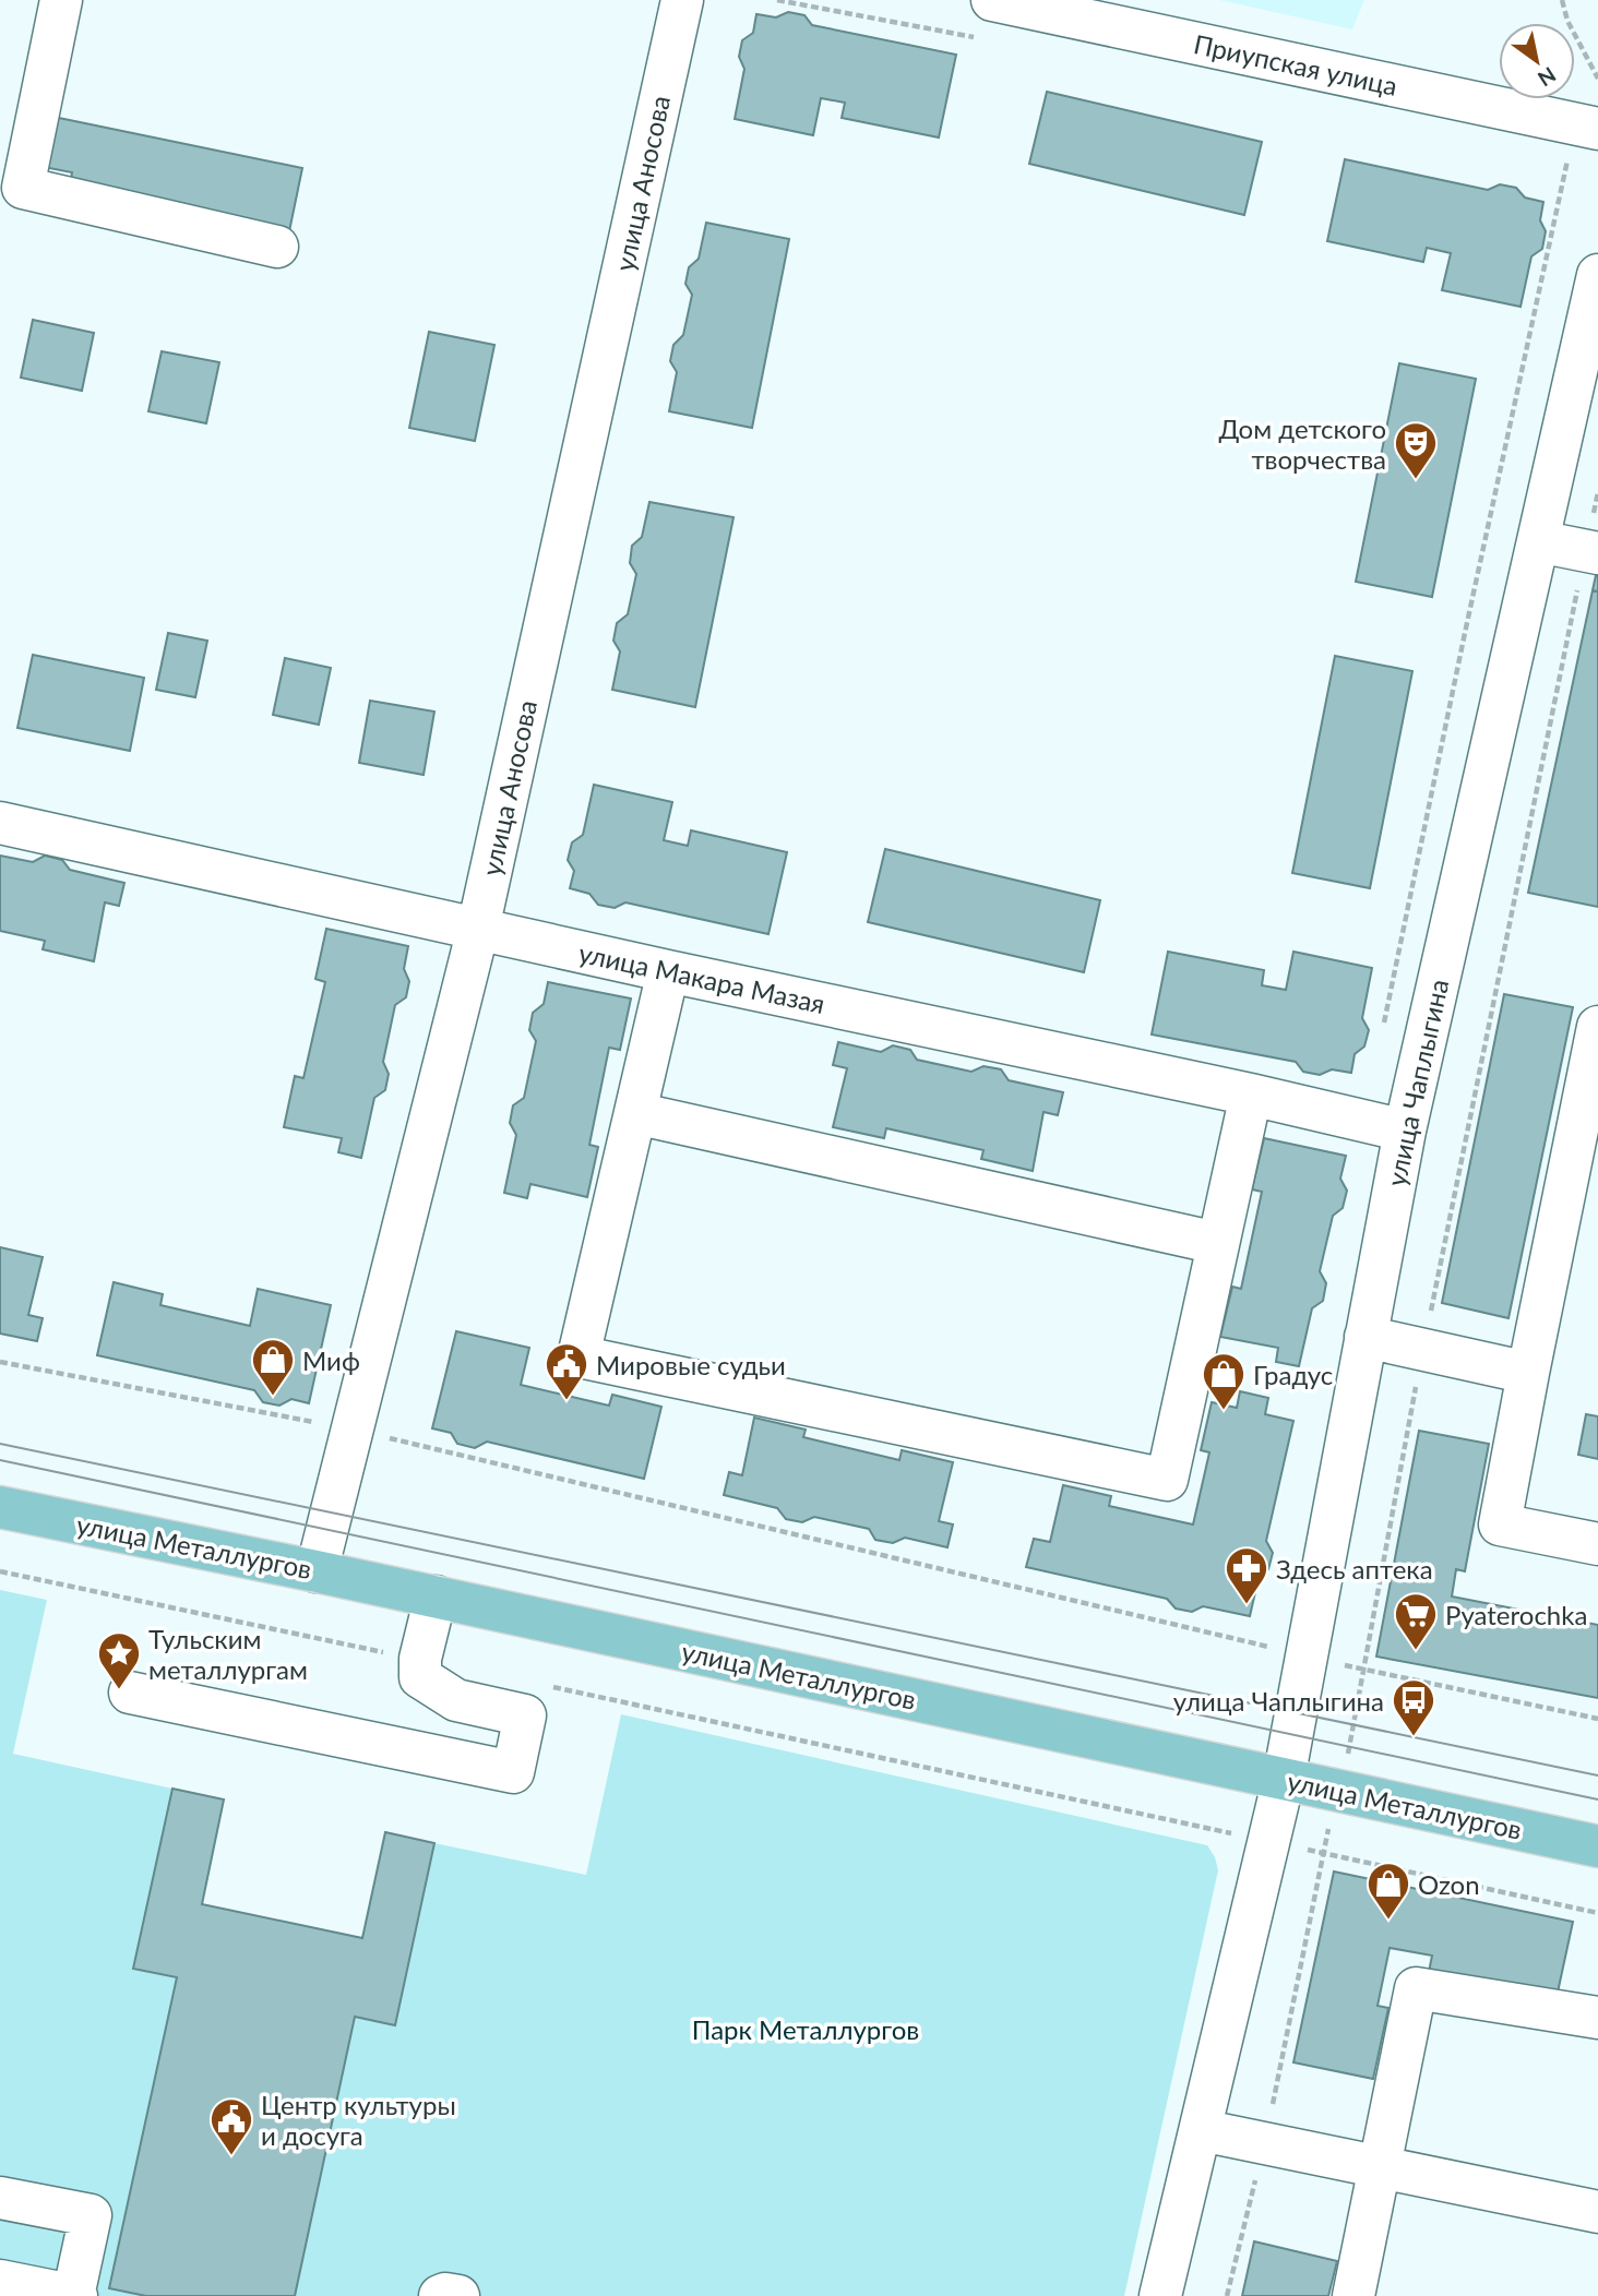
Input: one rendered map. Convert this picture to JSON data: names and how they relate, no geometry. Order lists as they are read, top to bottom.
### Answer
{
  "streets": {
    "main road": ["улица Металлургов"],
    "street": [
      "Приупская улица",
      "улица Аносова",
      "улица Макара Мазая",
      "улица Чаплыгина"
    ]
  },
  "crossings": [
    ["улица Аносова", "улица Макара Мазая"],
    ["улица Аносова", "улица Металлургов"],
    ["улица Макара Мазая", "улица Чаплыгина"],
    ["улица Чаплыгина", "улица Металлургов"]
  ],
  "parks": ["Парк Металлургов"],
  "places": {
    "theatre": ["Дом детского творчества"],
    "shop": ["Миф", "Градус", "Ozon"],
    "public building": ["Мировые судьи", "Центр культуры и досуга"],
    "pharmacy": ["Здесь аптека"],
    "supermarket": ["Pyaterochka"],
    "place": ["Тульским металлургам"],
    "bus stop": ["улица Чаплыгина"]
  },
  "north": "bottom right"
}
